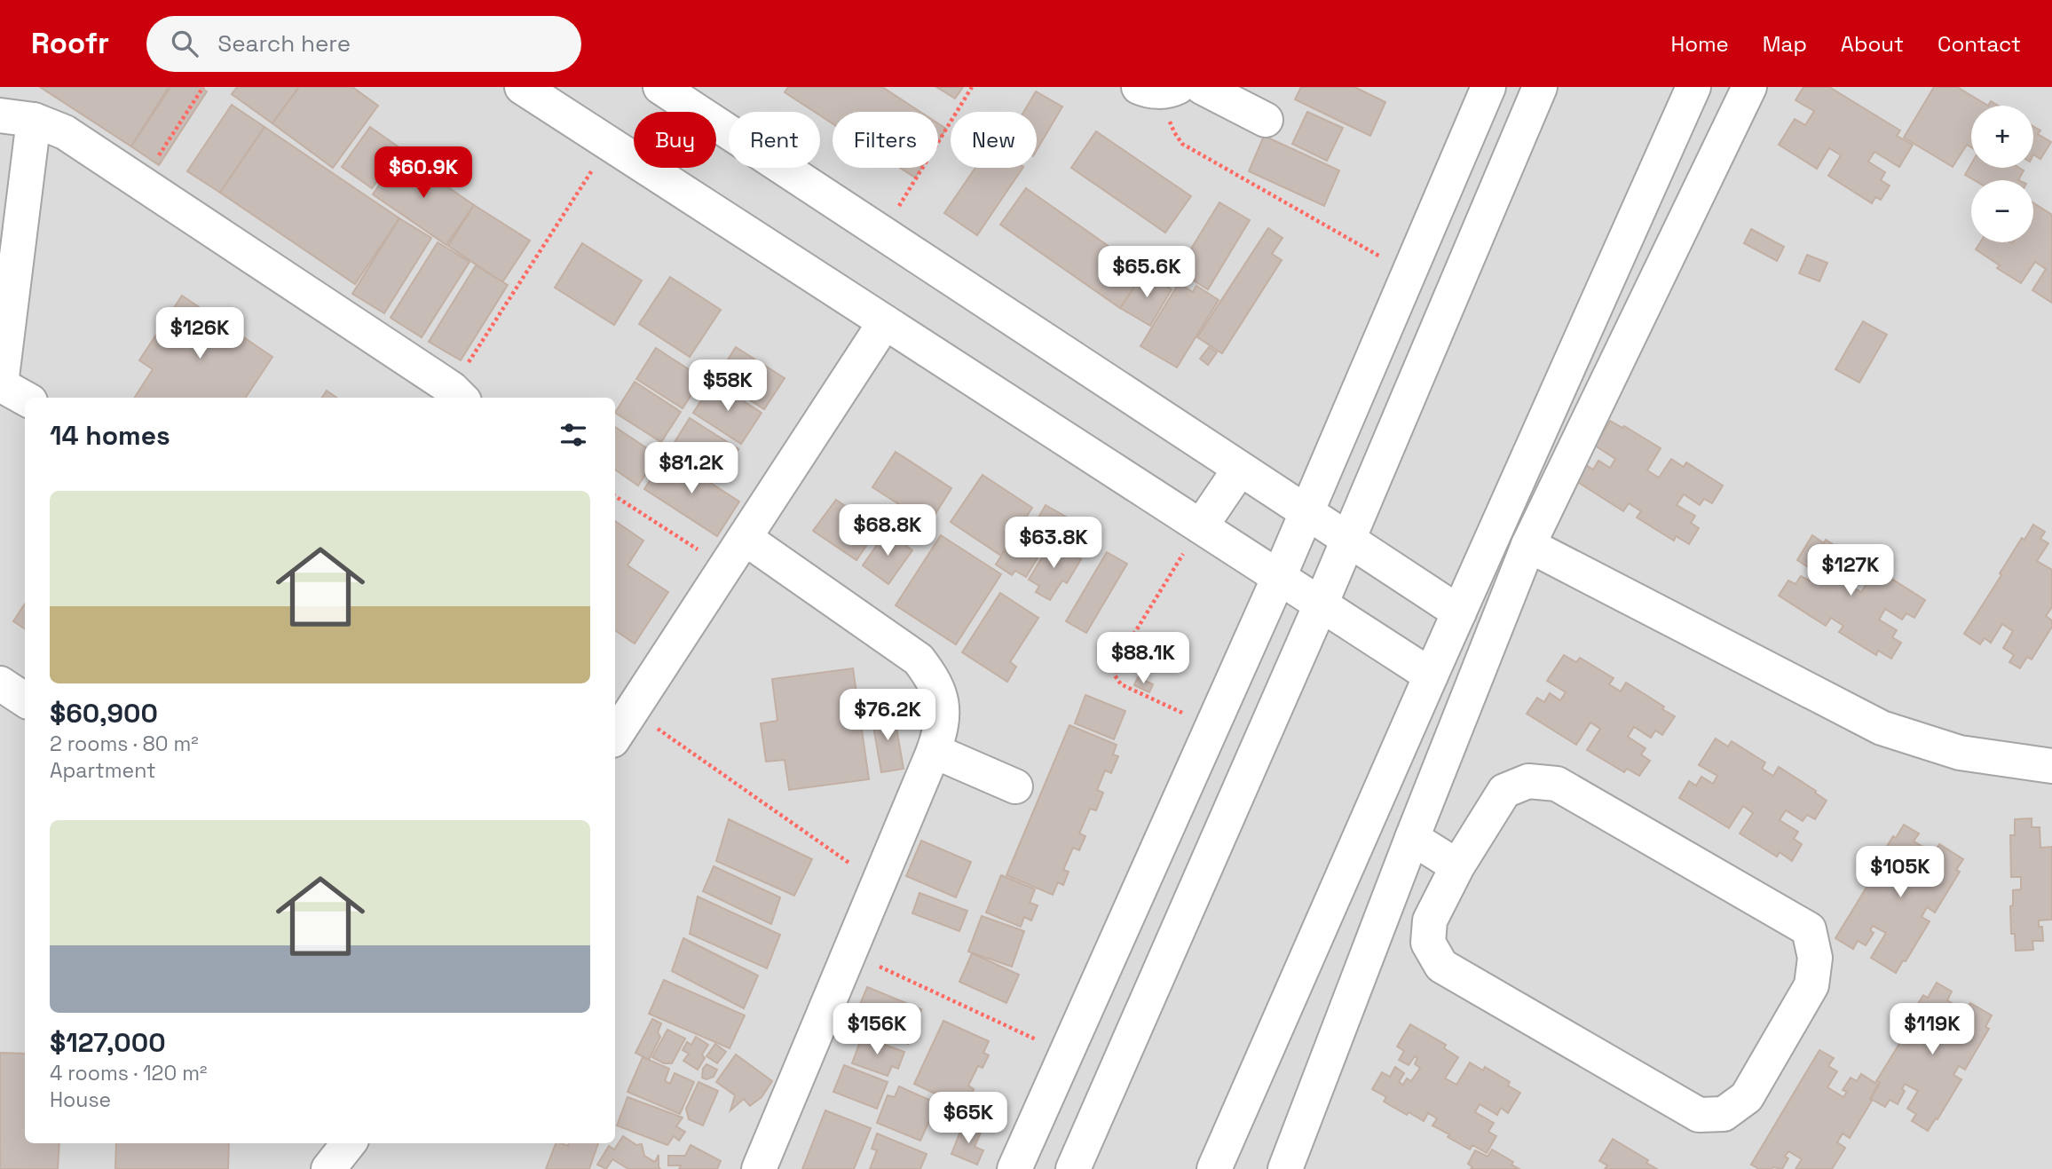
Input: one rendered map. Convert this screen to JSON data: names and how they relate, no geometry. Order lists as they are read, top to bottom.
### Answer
{
  "page": {
    "header": "Roofr",
    "search": "Search here",
    "nav": [
      "Home",
      "Map",
      "About",
      "Contact"
    ],
    "map_buttons": ["+", "−"],
    "chip": [
      "Buy",
      "Rent",
      "Filters",
      "New"
    ],
    "price": [
      "$60.9K",
      "$65.6K",
      "$126K",
      "$58K",
      "$81.2K",
      "$68.8K",
      "$63.8K",
      "$127K",
      "$88.1K",
      "$76.2K",
      "$105K",
      "$156K",
      "$119K",
      "$65K"
    ],
    "heading": "14 homes",
    "list": [
      {
        "name": "$60,900",
        "note": "2 rooms · 80 m² · Apartment"
      },
      {
        "name": "$127,000",
        "note": "4 rooms · 120 m² · House"
      }
    ]
  }
}
